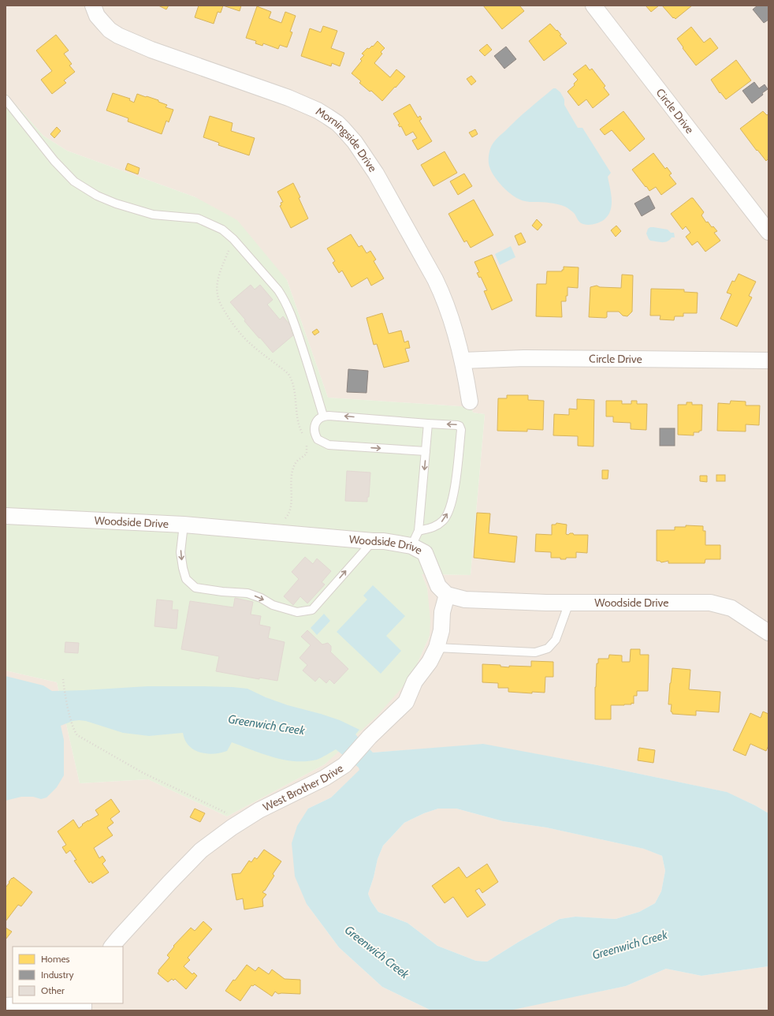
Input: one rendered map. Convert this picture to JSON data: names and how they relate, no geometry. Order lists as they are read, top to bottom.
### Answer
{
  "streets": {
    "street": [
      "Circle Drive",
      "Morningside Drive",
      "Woodside Drive",
      "West Brother Drive"
    ]
  },
  "crossings": [
    ["Circle Drive", "Morningside Drive"],
    ["Woodside Drive", "West Brother Drive"]
  ],
  "water": ["Greenwich Creek"],
  "legend": ["Homes", "Industry", "Other"]
}
